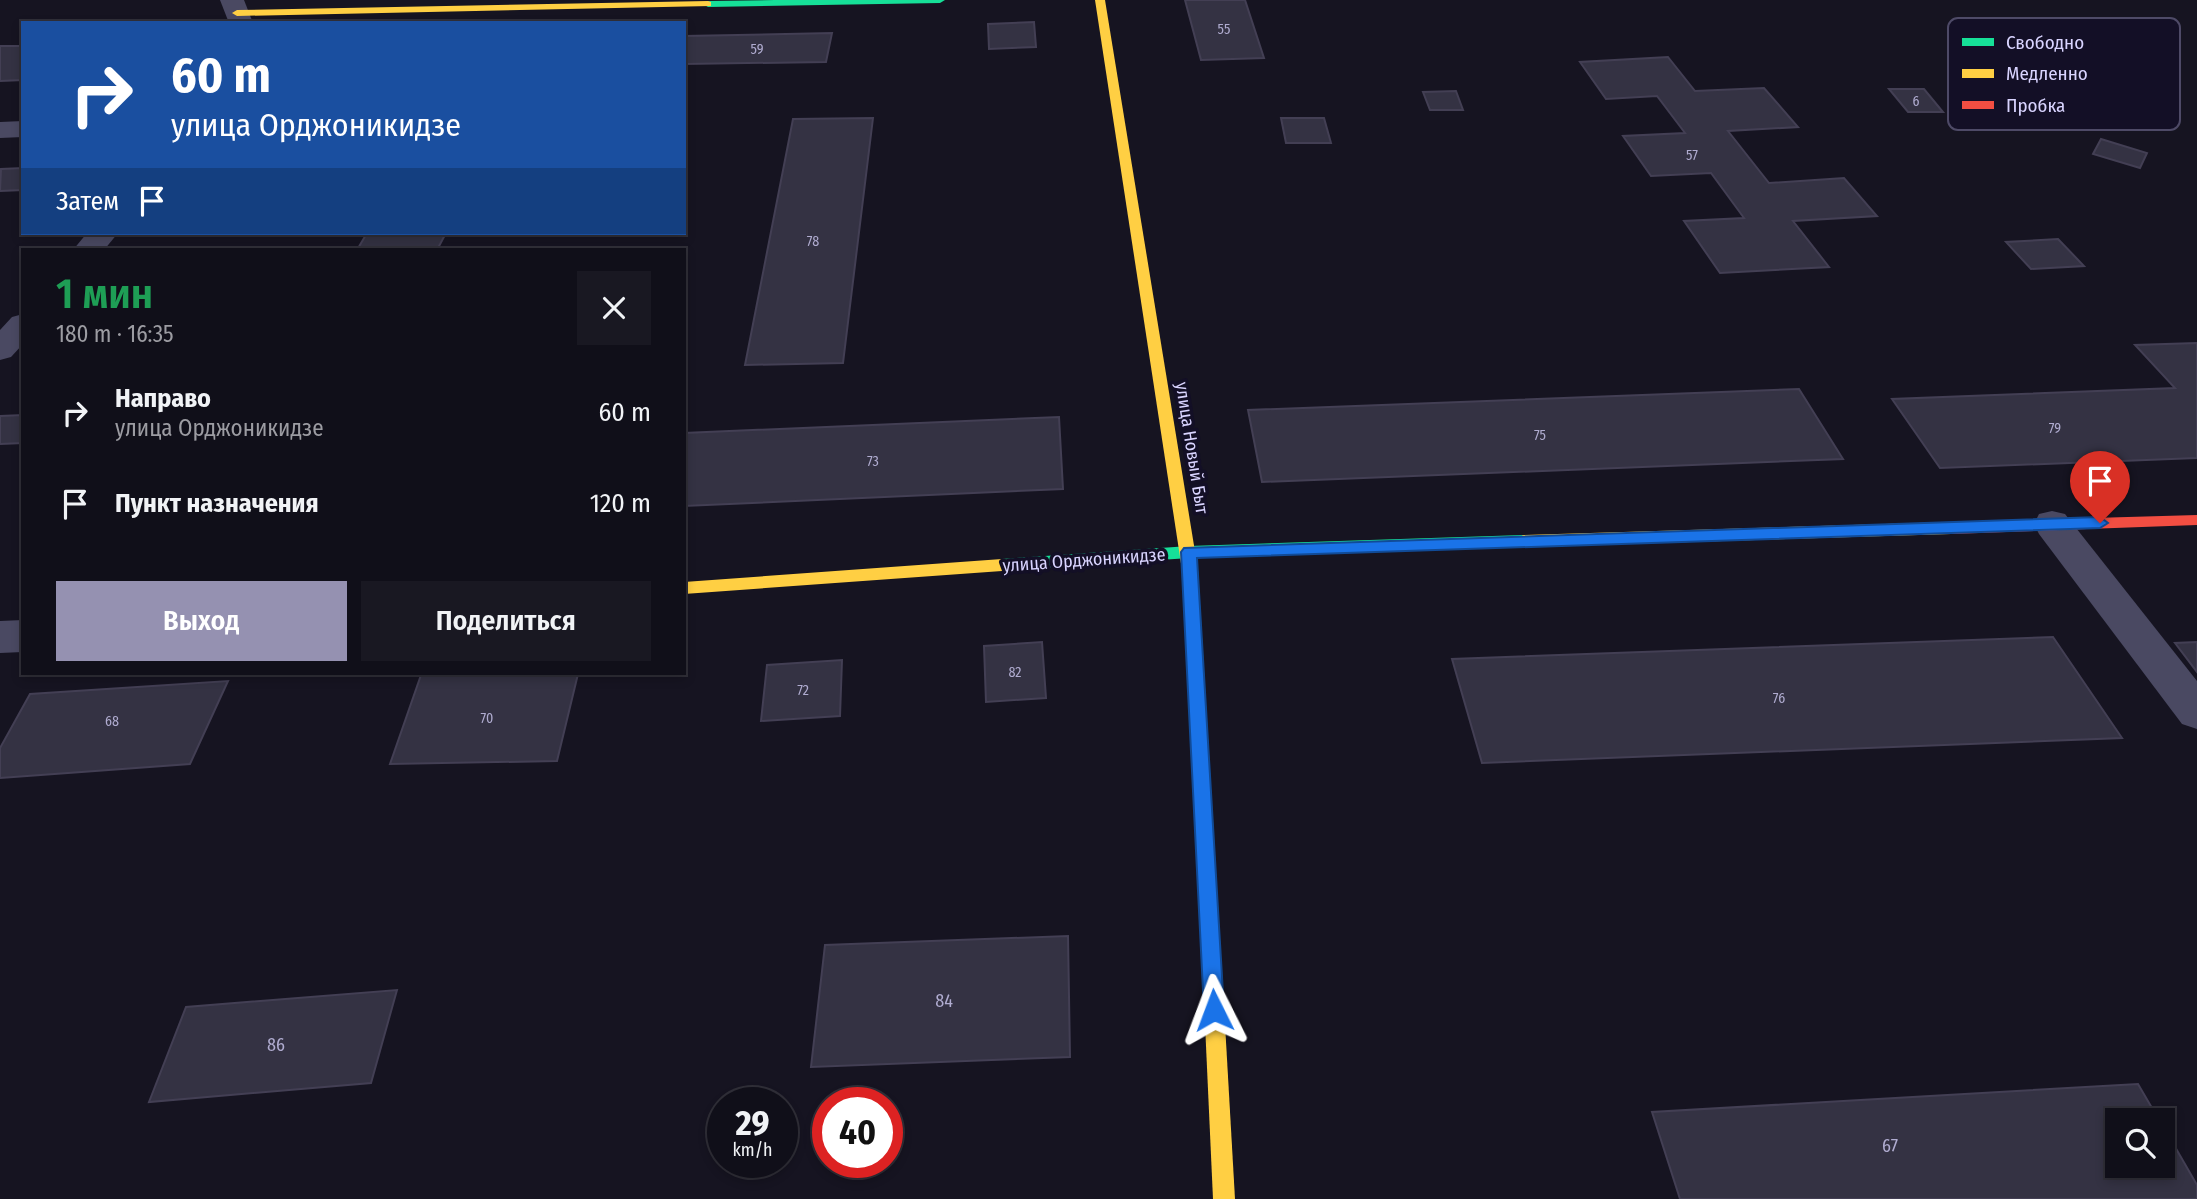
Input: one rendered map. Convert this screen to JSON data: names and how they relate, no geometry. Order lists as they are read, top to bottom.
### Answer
{
  "streets": {
    "street": ["улица Новый Быт", "улица Орджоникидзе"]
  },
  "crossings": [
    ["улица Новый Быт", "улица Орджоникидзе"]
  ],
  "house_numbers": [
    "55",
    "59",
    "6",
    "57",
    "78",
    "79",
    "75",
    "73",
    "82",
    "72",
    "76",
    "70",
    "68",
    "84",
    "86",
    "67"
  ],
  "legend": ["Свободно", "Медленно", "Пробка"],
  "page": {
    "turn": ["60 m", "улица Орджоникидзе"],
    "then": "Затем",
    "heading": ["1 мин", "180 m · 16:35"],
    "list": [
      {
        "name": "Направо",
        "note": "улица Орджоникидзе",
        "value": "60 m"
      },
      {
        "name": "Пункт назначения",
        "value": "120 m"
      }
    ],
    "buttons": ["Выход", "Поделиться"],
    "speed": "29 km/h",
    "limit": "40"
  }
}
